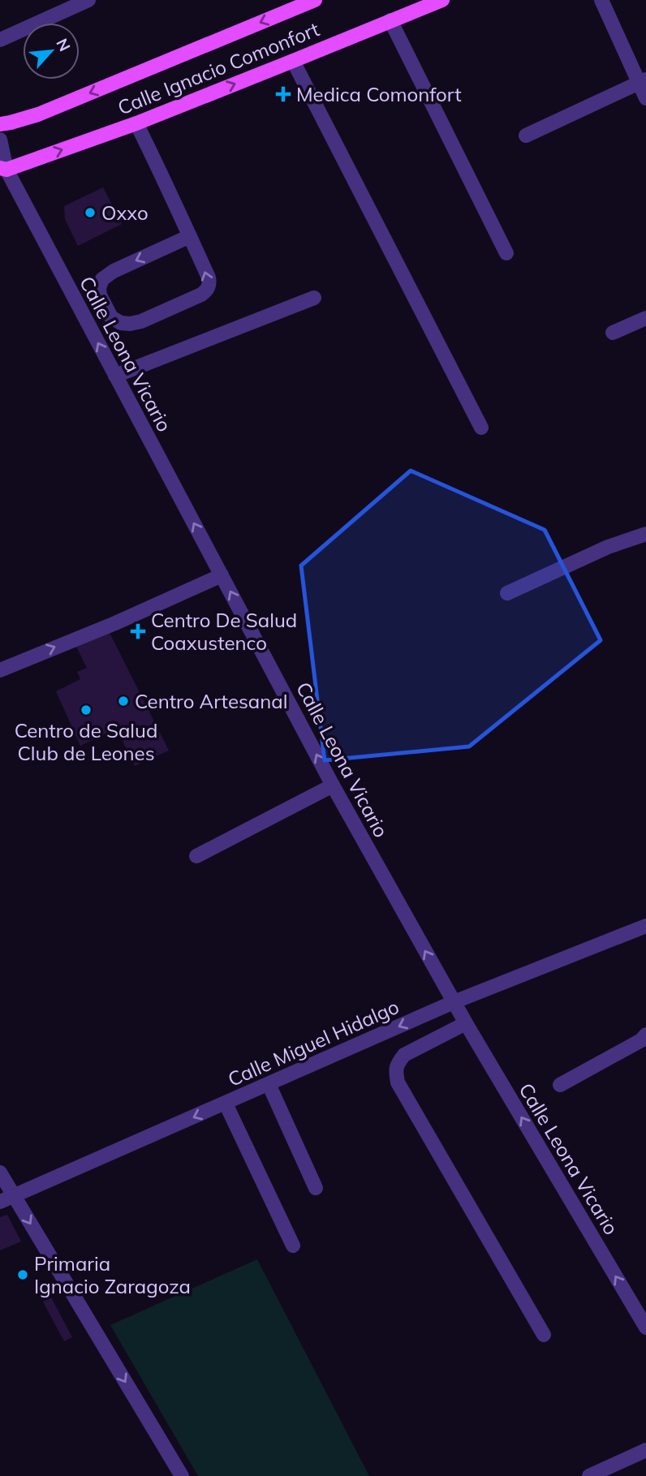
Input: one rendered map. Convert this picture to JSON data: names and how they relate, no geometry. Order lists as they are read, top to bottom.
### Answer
{
  "streets": {
    "main road": ["Calle Ignacio Comonfort"],
    "street": ["Calle Leona Vicario", "Calle Miguel Hidalgo"]
  },
  "crossings": [
    ["Calle Ignacio Comonfort", "Calle Leona Vicario"],
    ["Calle Leona Vicario", "Calle Miguel Hidalgo"]
  ],
  "one_way": ["Calle Leona Vicario", "Calle Miguel Hidalgo"],
  "places": {
    "health": ["Medica Comonfort", "Centro De Salud Coaxustenco"],
    "other": [
      "Oxxo",
      "Centro Artesanal",
      "Centro de Salud Club de Leones",
      "Primaria Ignacio Zaragoza"
    ]
  },
  "north": "top right"
}
